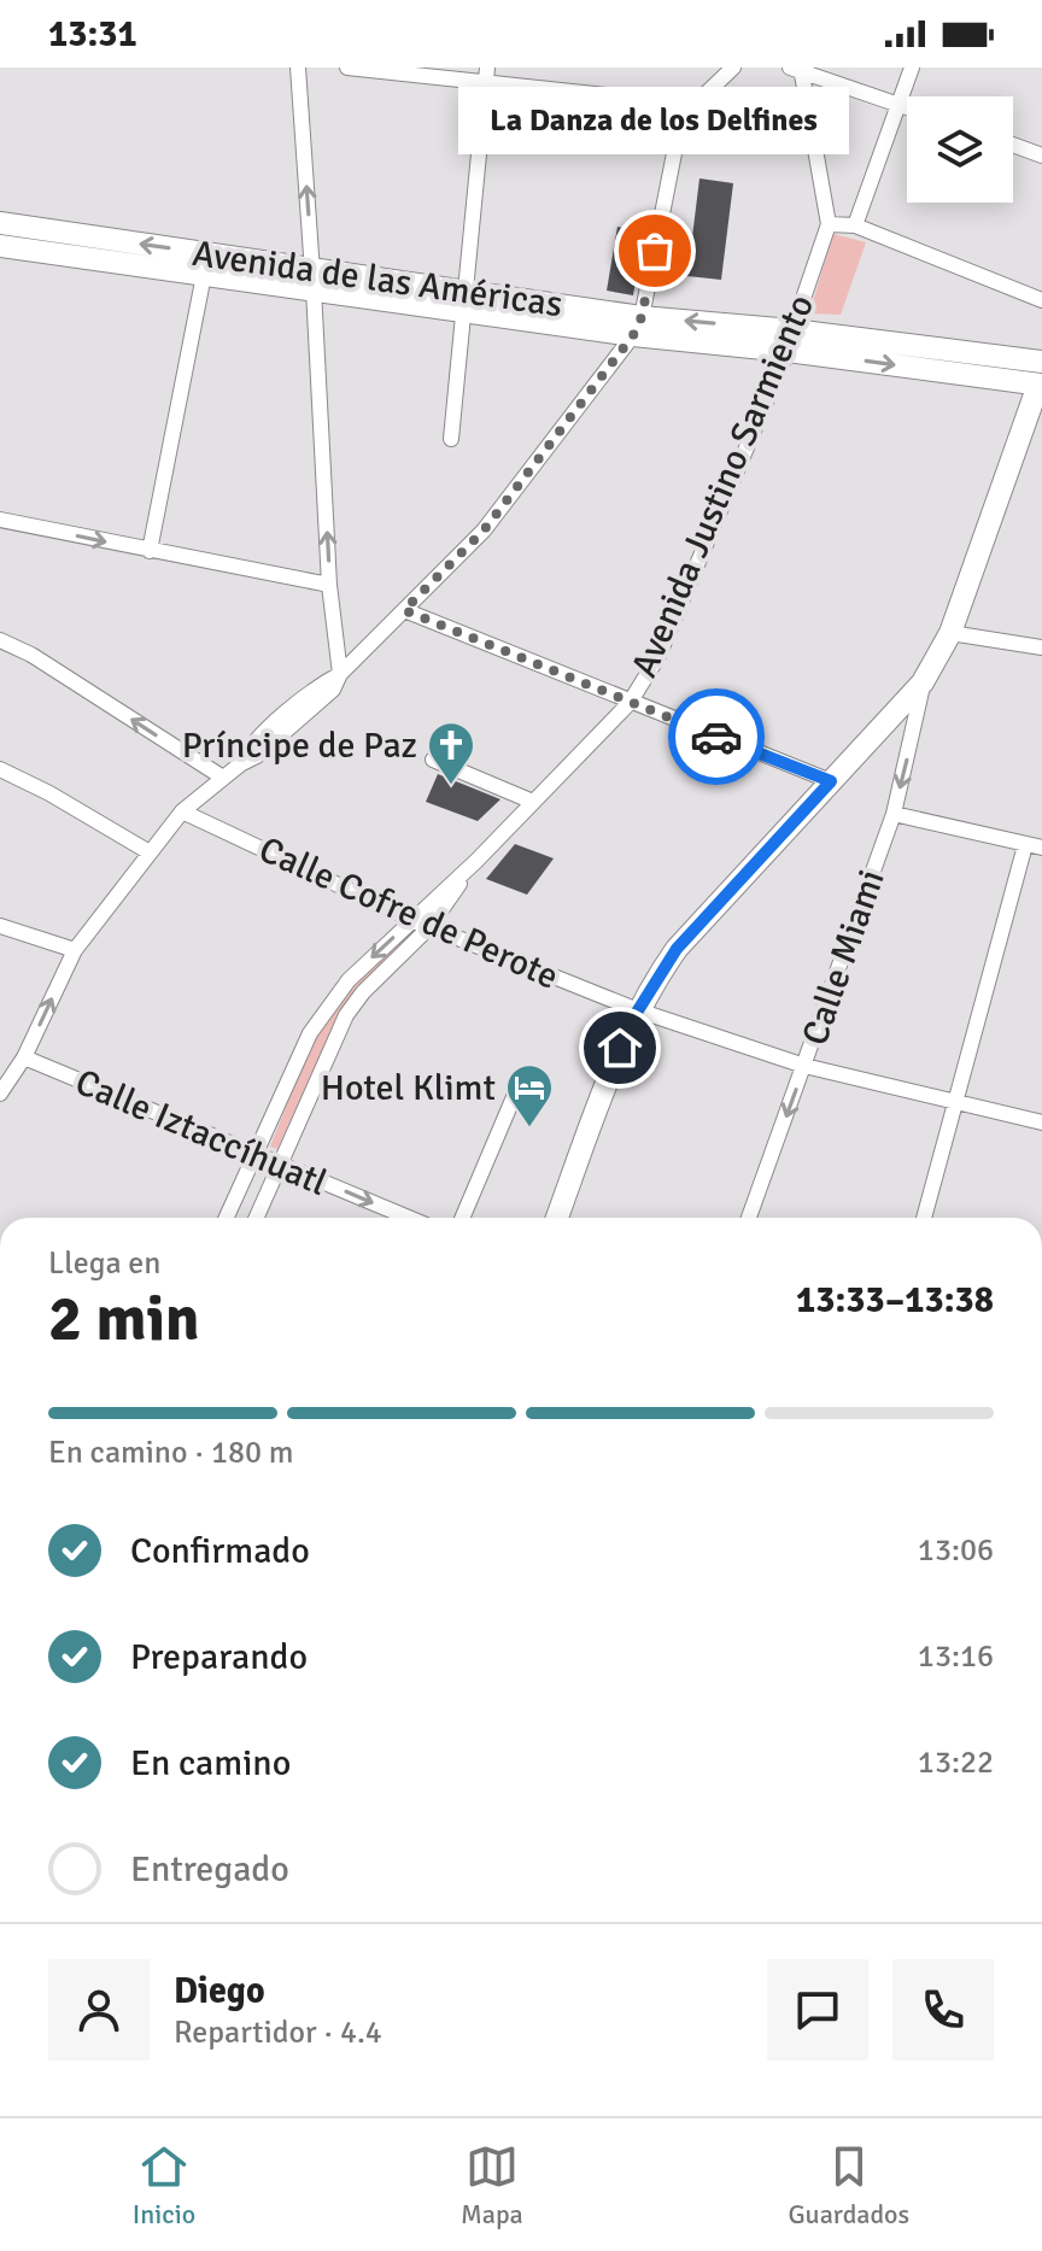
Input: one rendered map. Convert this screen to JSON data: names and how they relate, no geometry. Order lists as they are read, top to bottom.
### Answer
{
  "streets": {
    "main road": ["Avenida de las Américas"],
    "street": [
      "Avenida Justino Sarmiento",
      "Calle Cofre de Perote",
      "Calle Miami",
      "Calle Iztaccíhuatl"
    ]
  },
  "crossings": [
    ["Avenida de las Américas", "Avenida Justino Sarmiento"],
    ["Avenida Justino Sarmiento", "Calle Cofre de Perote"],
    ["Avenida Justino Sarmiento", "Calle Iztaccíhuatl"],
    ["Calle Cofre de Perote", "Calle Miami"]
  ],
  "one_way": ["Calle Miami"],
  "places": {
    "other": ["La Danza de los Delfines"],
    "church": ["Príncipe de Paz"],
    "hotel": ["Hotel Klimt"]
  },
  "page": {
    "status": "13:31",
    "bubble": "La Danza de los Delfines",
    "heading": ["2 min", "Llega en", "13:33–13:38"],
    "panel": ["Diego", "Repartidor · 4.4"],
    "bar": "En camino · 180 m",
    "list": [
      ["Confirmado", "13:06"],
      ["Preparando", "13:16"],
      ["En camino", "13:22"],
      "Entregado"
    ],
    "tabs": ["Inicio", "Mapa", "Guardados"]
  }
}
